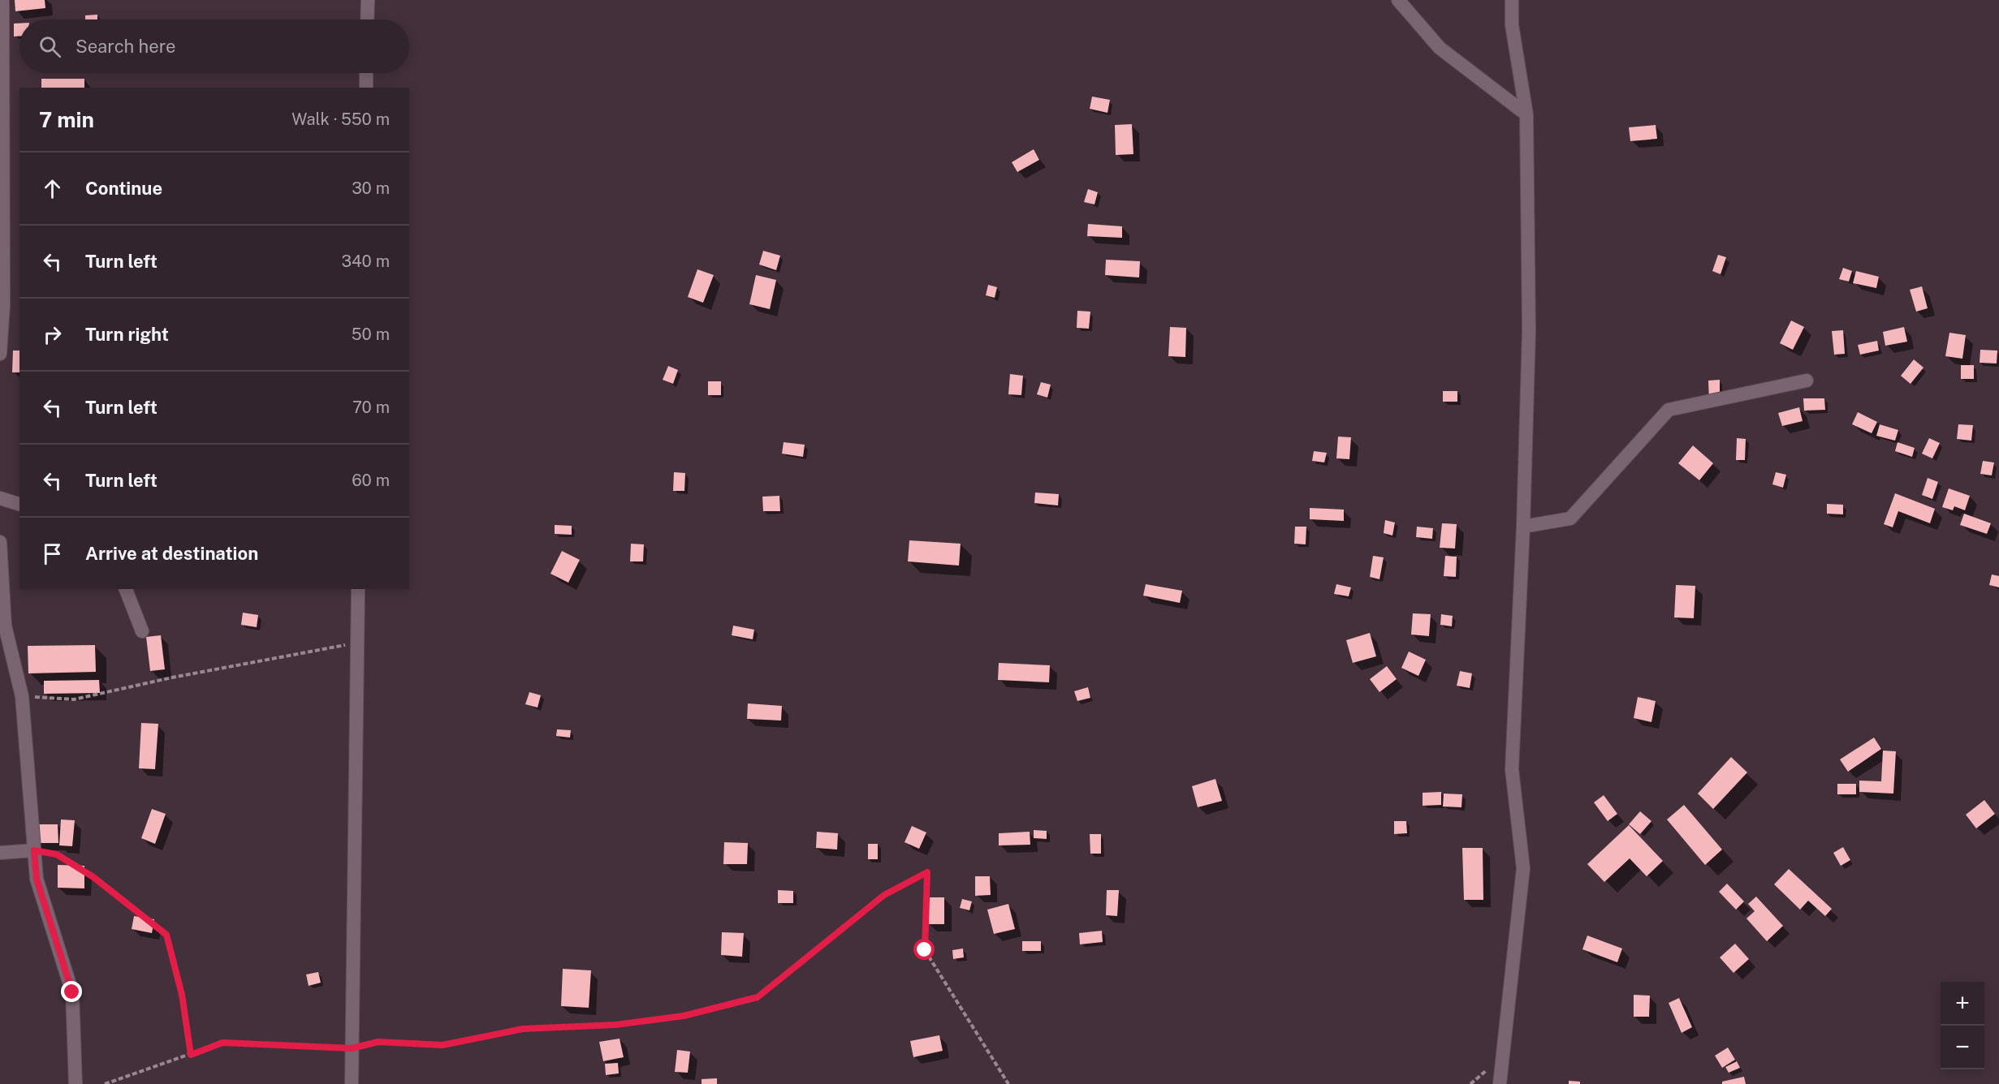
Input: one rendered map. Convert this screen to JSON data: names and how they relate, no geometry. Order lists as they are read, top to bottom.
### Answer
{
  "page": {
    "search": "Search here",
    "heading": ["7 min", "Walk · 550 m"],
    "list": [
      ["Continue", "30 m"],
      ["Turn left", "340 m"],
      ["Turn right", "50 m"],
      ["Turn left", "70 m"],
      ["Turn left", "60 m"],
      "Arrive at destination"
    ],
    "map_buttons": ["+", "−"]
  }
}
